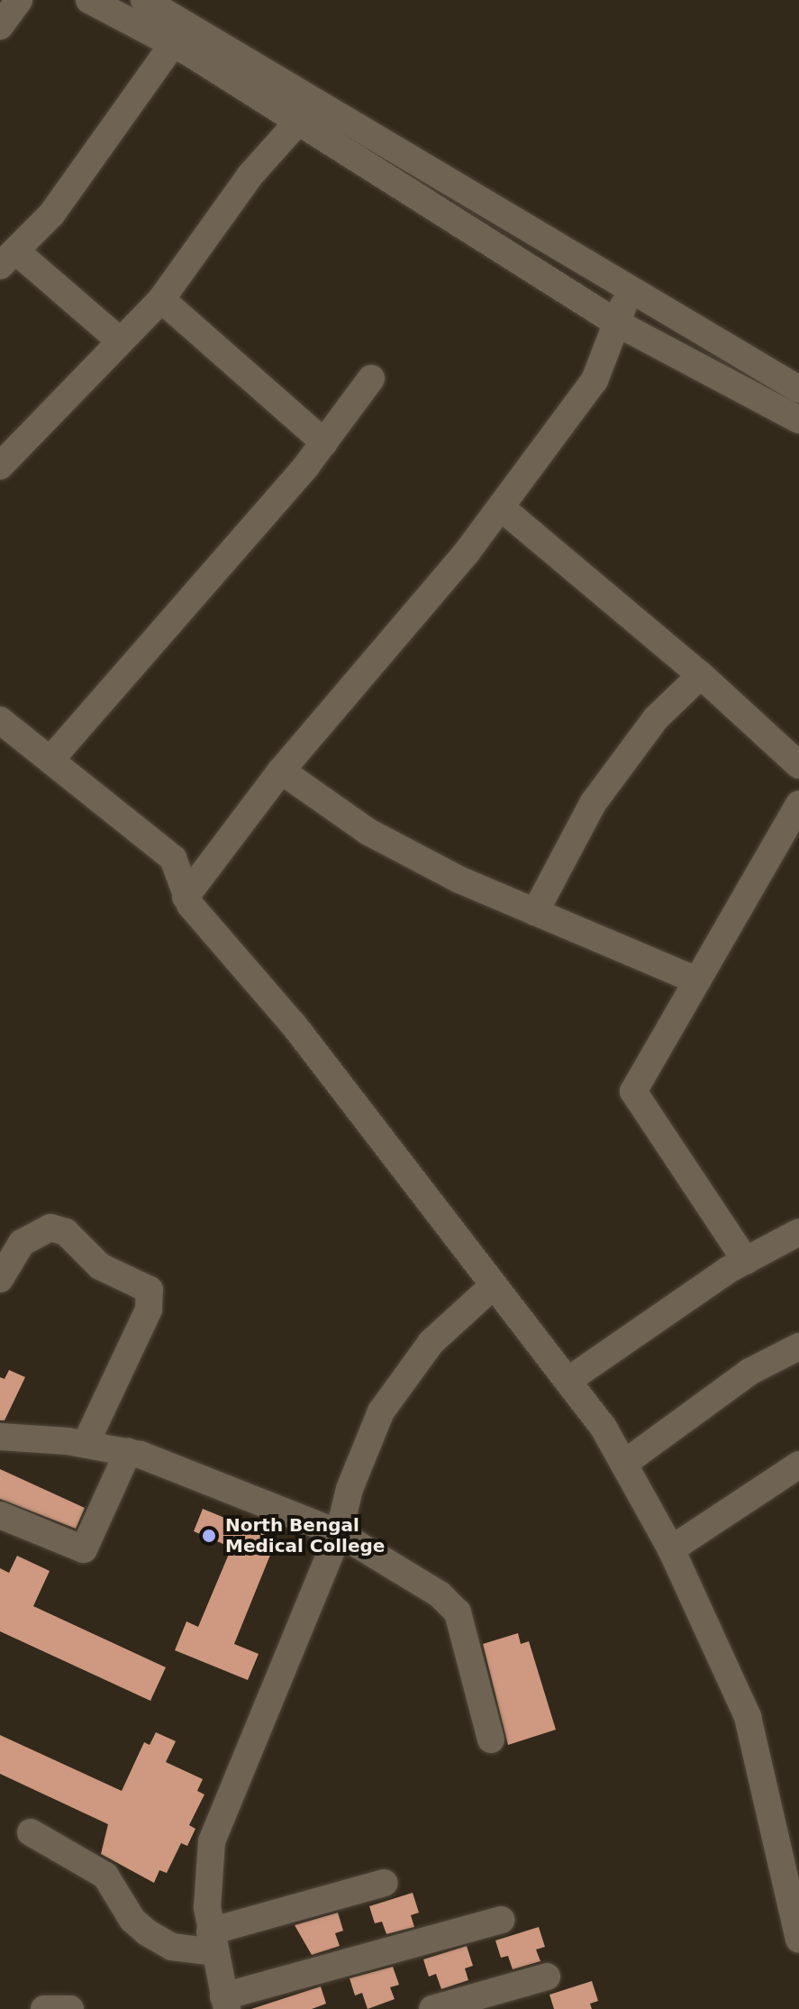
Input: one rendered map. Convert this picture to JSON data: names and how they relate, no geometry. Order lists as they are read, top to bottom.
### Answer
{
  "places": ["North Bengal Medical College"]
}
